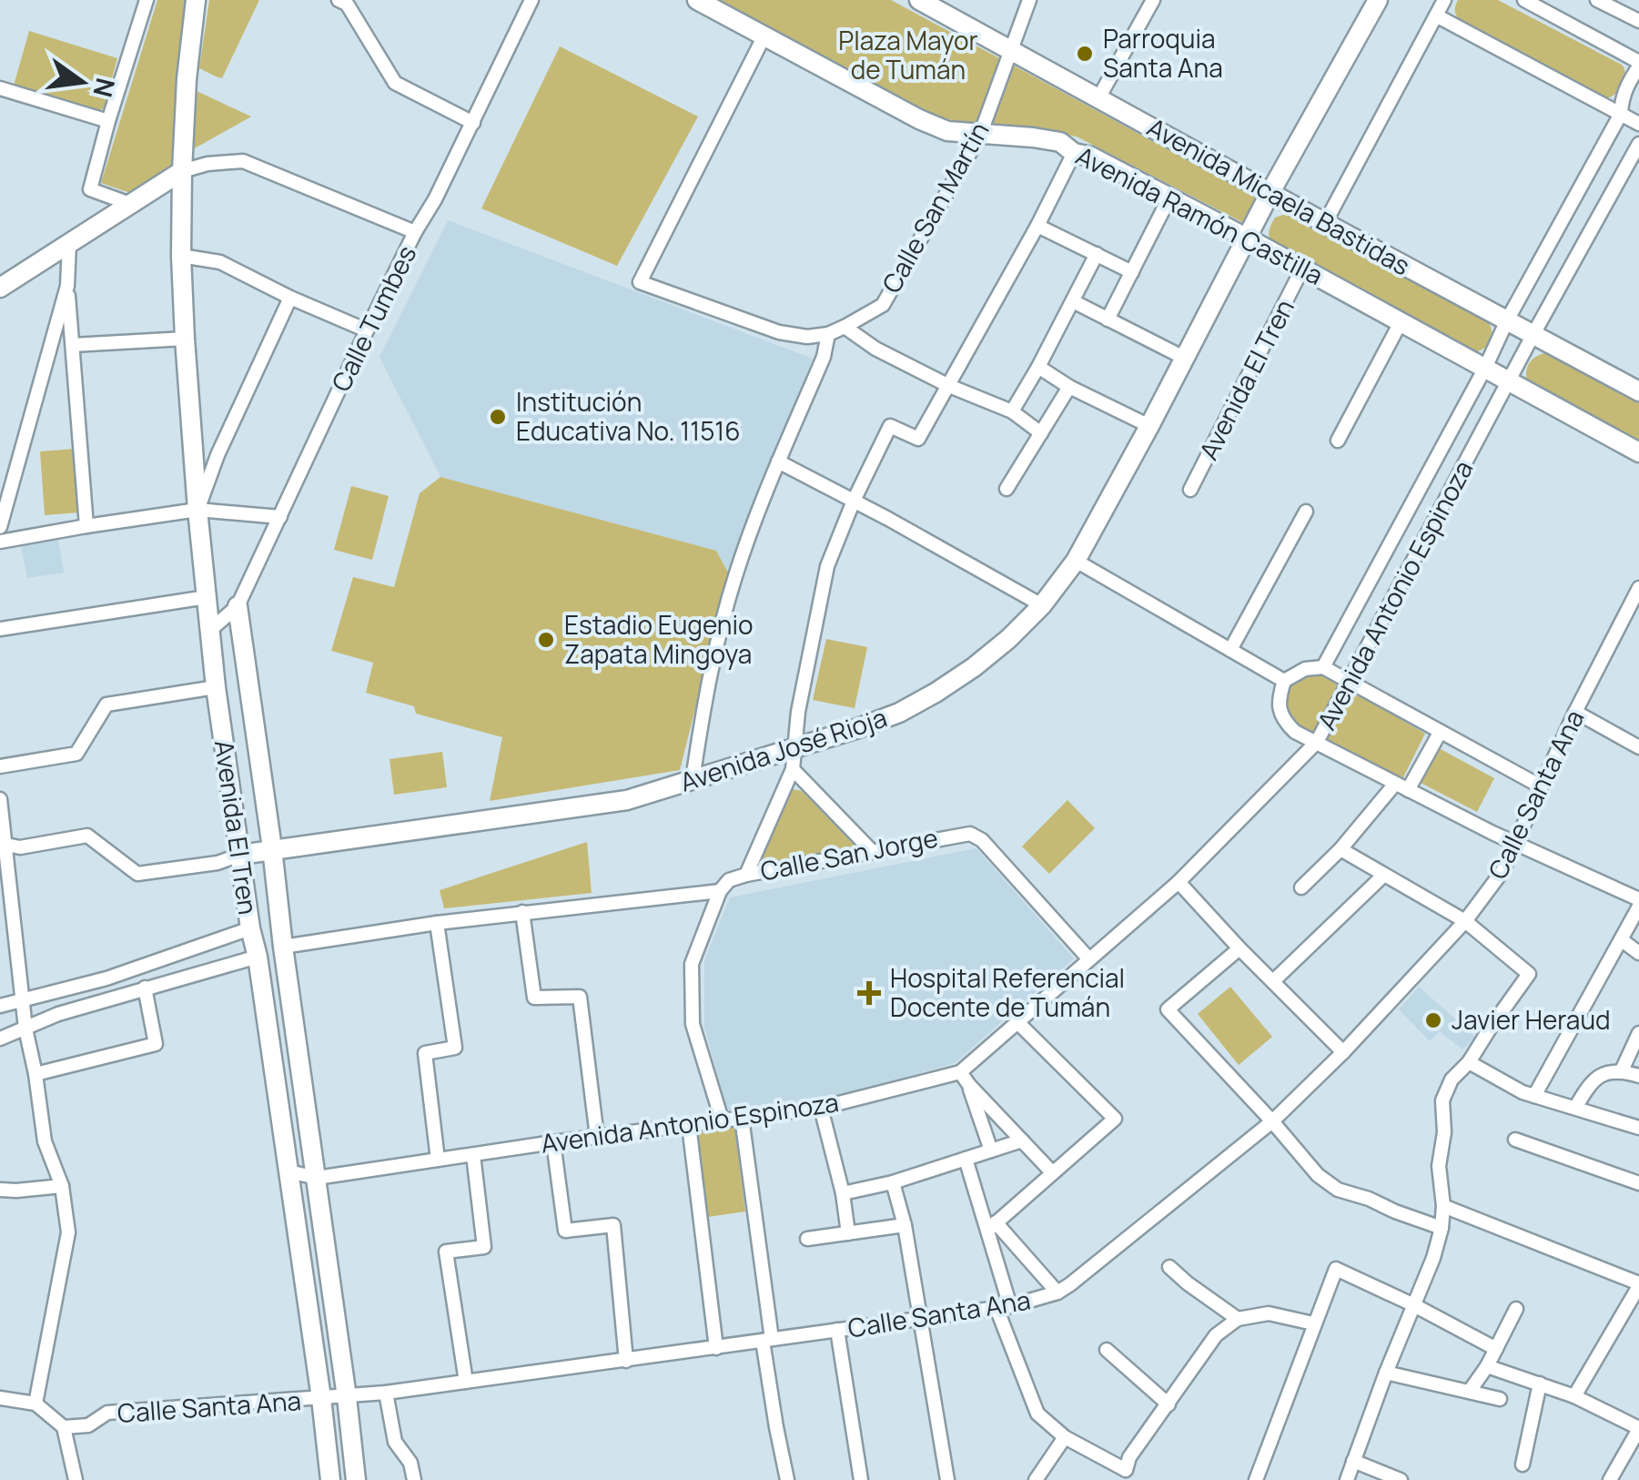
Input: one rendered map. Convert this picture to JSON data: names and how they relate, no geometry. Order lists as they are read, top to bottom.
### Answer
{
  "streets": {
    "main road": [
      "Avenida Micaela Bastidas",
      "Avenida Ramón Castilla",
      "Avenida El Tren",
      "Avenida José Rioja"
    ],
    "street": [
      "Calle San Martín",
      "Calle Tumbes",
      "Avenida Antonio Espinoza",
      "Calle Santa Ana",
      "Calle San Jorge"
    ]
  },
  "crossings": [
    ["Avenida Micaela Bastidas", "Calle San Martín"],
    ["Avenida Micaela Bastidas", "Avenida Antonio Espinoza"],
    ["Avenida Micaela Bastidas", "Avenida José Rioja"],
    ["Calle San Martín", "Avenida Ramón Castilla"],
    ["Avenida Ramón Castilla", "Avenida El Tren"],
    ["Avenida Ramón Castilla", "Avenida Antonio Espinoza"],
    ["Avenida Ramón Castilla", "Avenida José Rioja"],
    ["Calle Tumbes", "Avenida El Tren"],
    ["Avenida El Tren", "Avenida Antonio Espinoza"],
    ["Avenida El Tren", "Avenida José Rioja"],
    ["Avenida El Tren", "Calle Santa Ana"],
    ["Avenida El Tren", "Calle San Jorge"],
    ["Avenida Antonio Espinoza", "Calle San Jorge"]
  ],
  "parks": ["Plaza Mayor de Tumán"],
  "places": {
    "other": [
      "Parroquia Santa Ana",
      "Institución Educativa No. 11516",
      "Estadio Eugenio Zapata Mingoya",
      "Javier Heraud"
    ],
    "health": ["Hospital Referencial Docente de Tumán"]
  },
  "north": "right"
}
